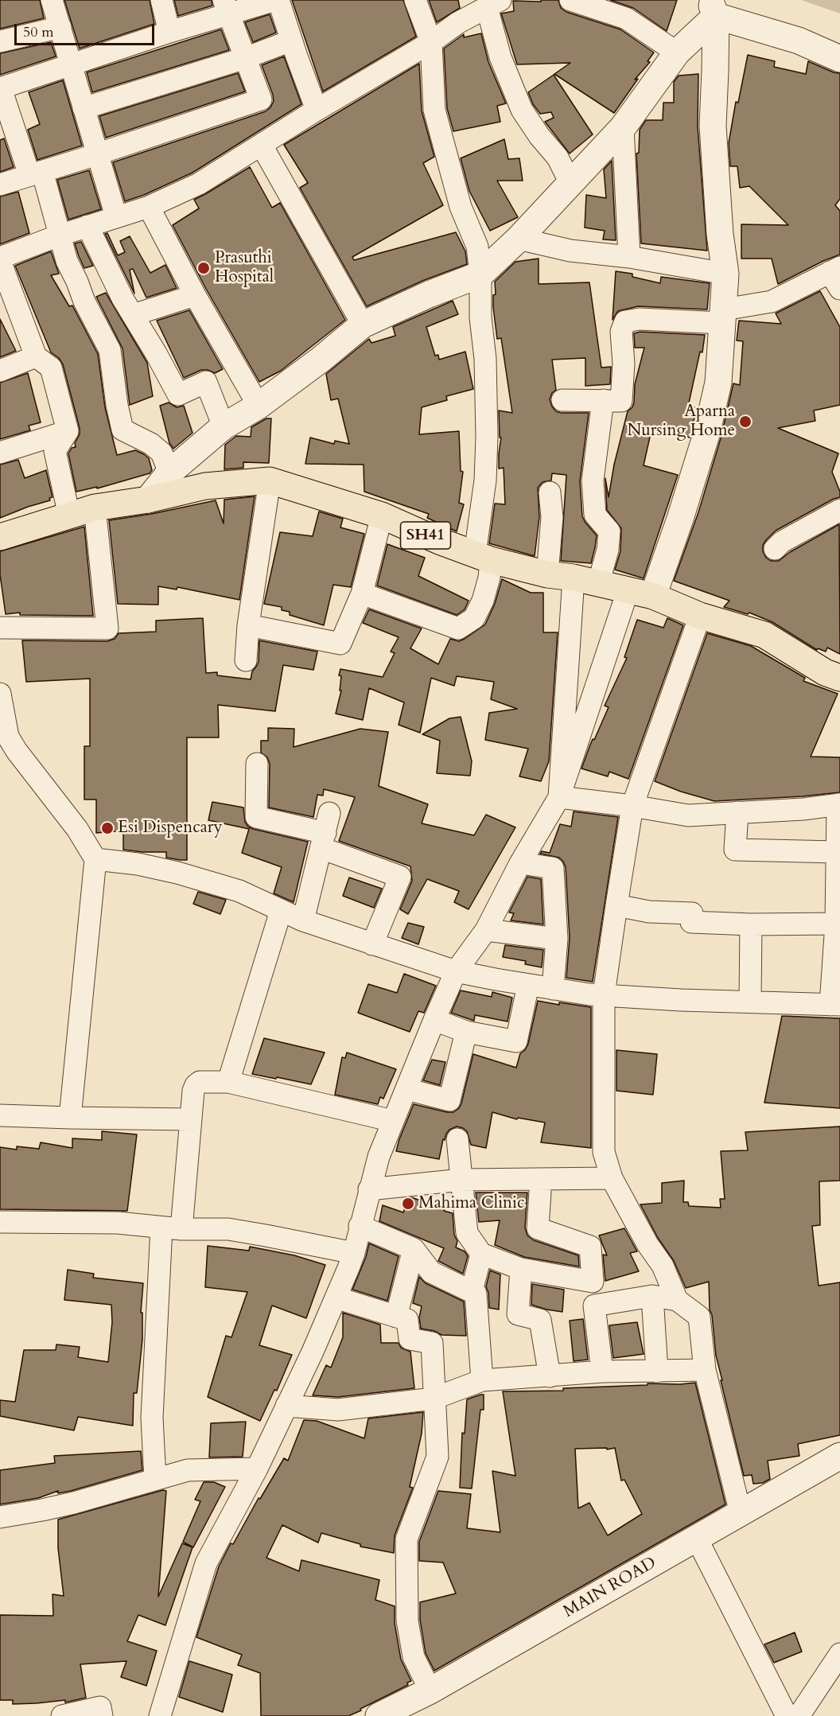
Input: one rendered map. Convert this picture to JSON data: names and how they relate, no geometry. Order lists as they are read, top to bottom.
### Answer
{
  "streets": {
    "main road": ["SH41"],
    "street": ["MAIN ROAD"]
  },
  "places": [
    "Prasuthi Hospital",
    "Aparna Nursing Home",
    "Esi Dispencary",
    "Mahima Clinic"
  ],
  "scale_bar": "50 m"
}
